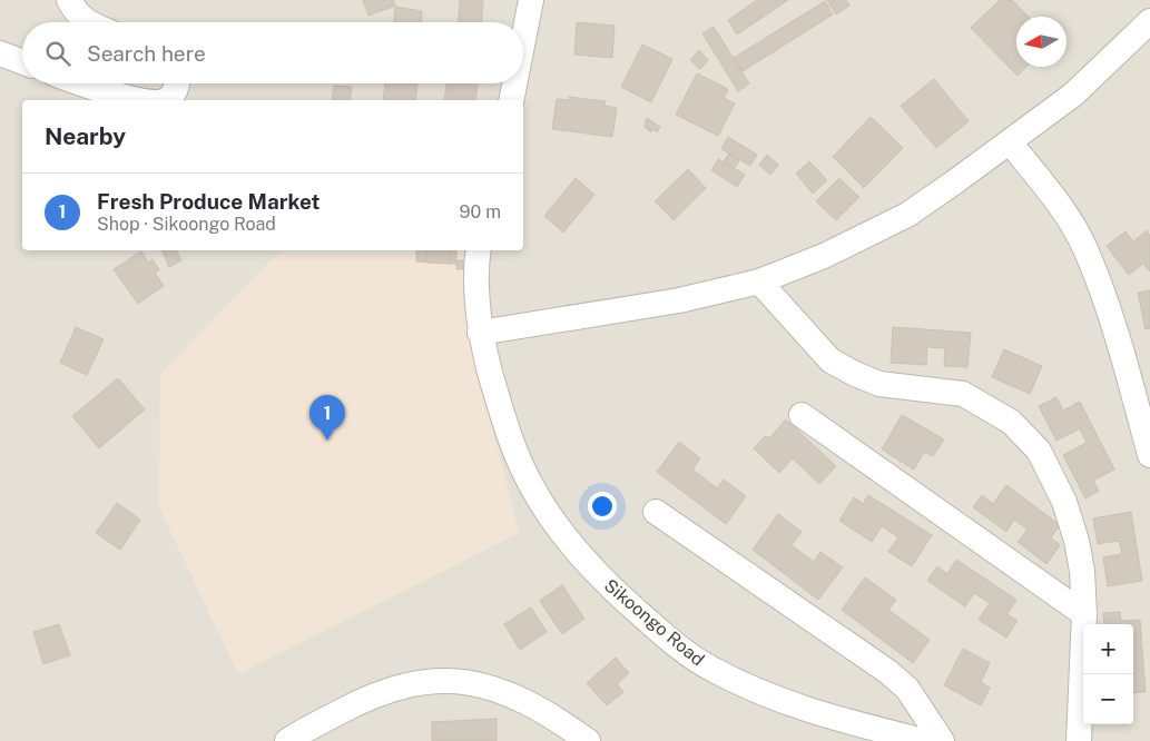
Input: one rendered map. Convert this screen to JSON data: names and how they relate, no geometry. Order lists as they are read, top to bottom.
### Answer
{
  "streets": {
    "street": ["Sikoongo Road"]
  },
  "north": "left",
  "page": {
    "search": "Search here",
    "heading": "Nearby",
    "list": [
      {
        "mark": "1",
        "name": "Fresh Produce Market",
        "note": "Shop · Sikoongo Road",
        "value": "90 m"
      }
    ],
    "pins": "1",
    "map_buttons": ["+", "−"]
  }
}
